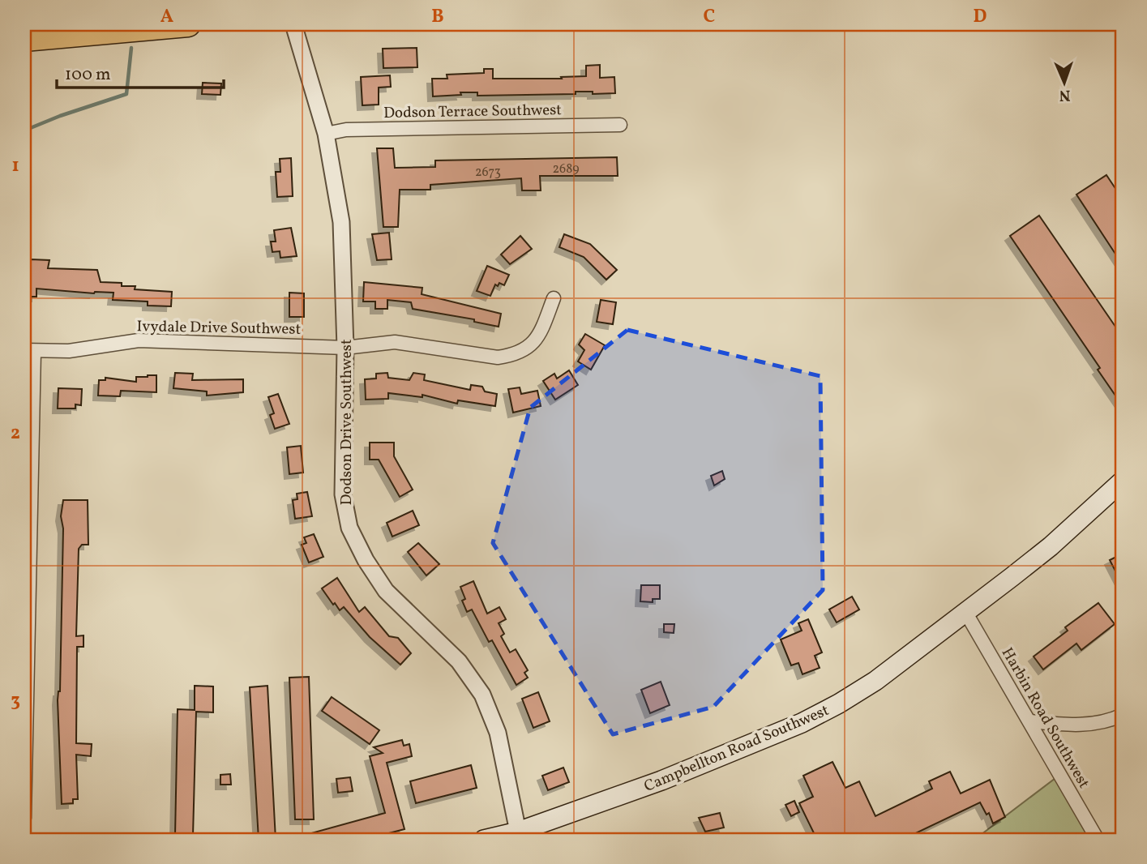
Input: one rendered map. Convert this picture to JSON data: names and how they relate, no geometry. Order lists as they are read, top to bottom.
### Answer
{
  "streets": {
    "main road": ["Campbellton Road Southwest"],
    "street": [
      "Dodson Terrace Southwest",
      "Ivydale Drive Southwest",
      "Dodson Drive Southwest",
      "Harbin Road Southwest"
    ]
  },
  "crossings": [
    ["Dodson Terrace Southwest", "Dodson Drive Southwest"],
    ["Ivydale Drive Southwest", "Dodson Drive Southwest"],
    ["Dodson Drive Southwest", "Campbellton Road Southwest"],
    ["Harbin Road Southwest", "Campbellton Road Southwest"]
  ],
  "house_numbers": ["2689", "2673"],
  "scale_bar": "100 m",
  "north": "bottom",
  "grid": {
    "columns": [
      "A",
      "B",
      "C",
      "D"
    ],
    "rows": ["1", "2", "3"]
  }
}
